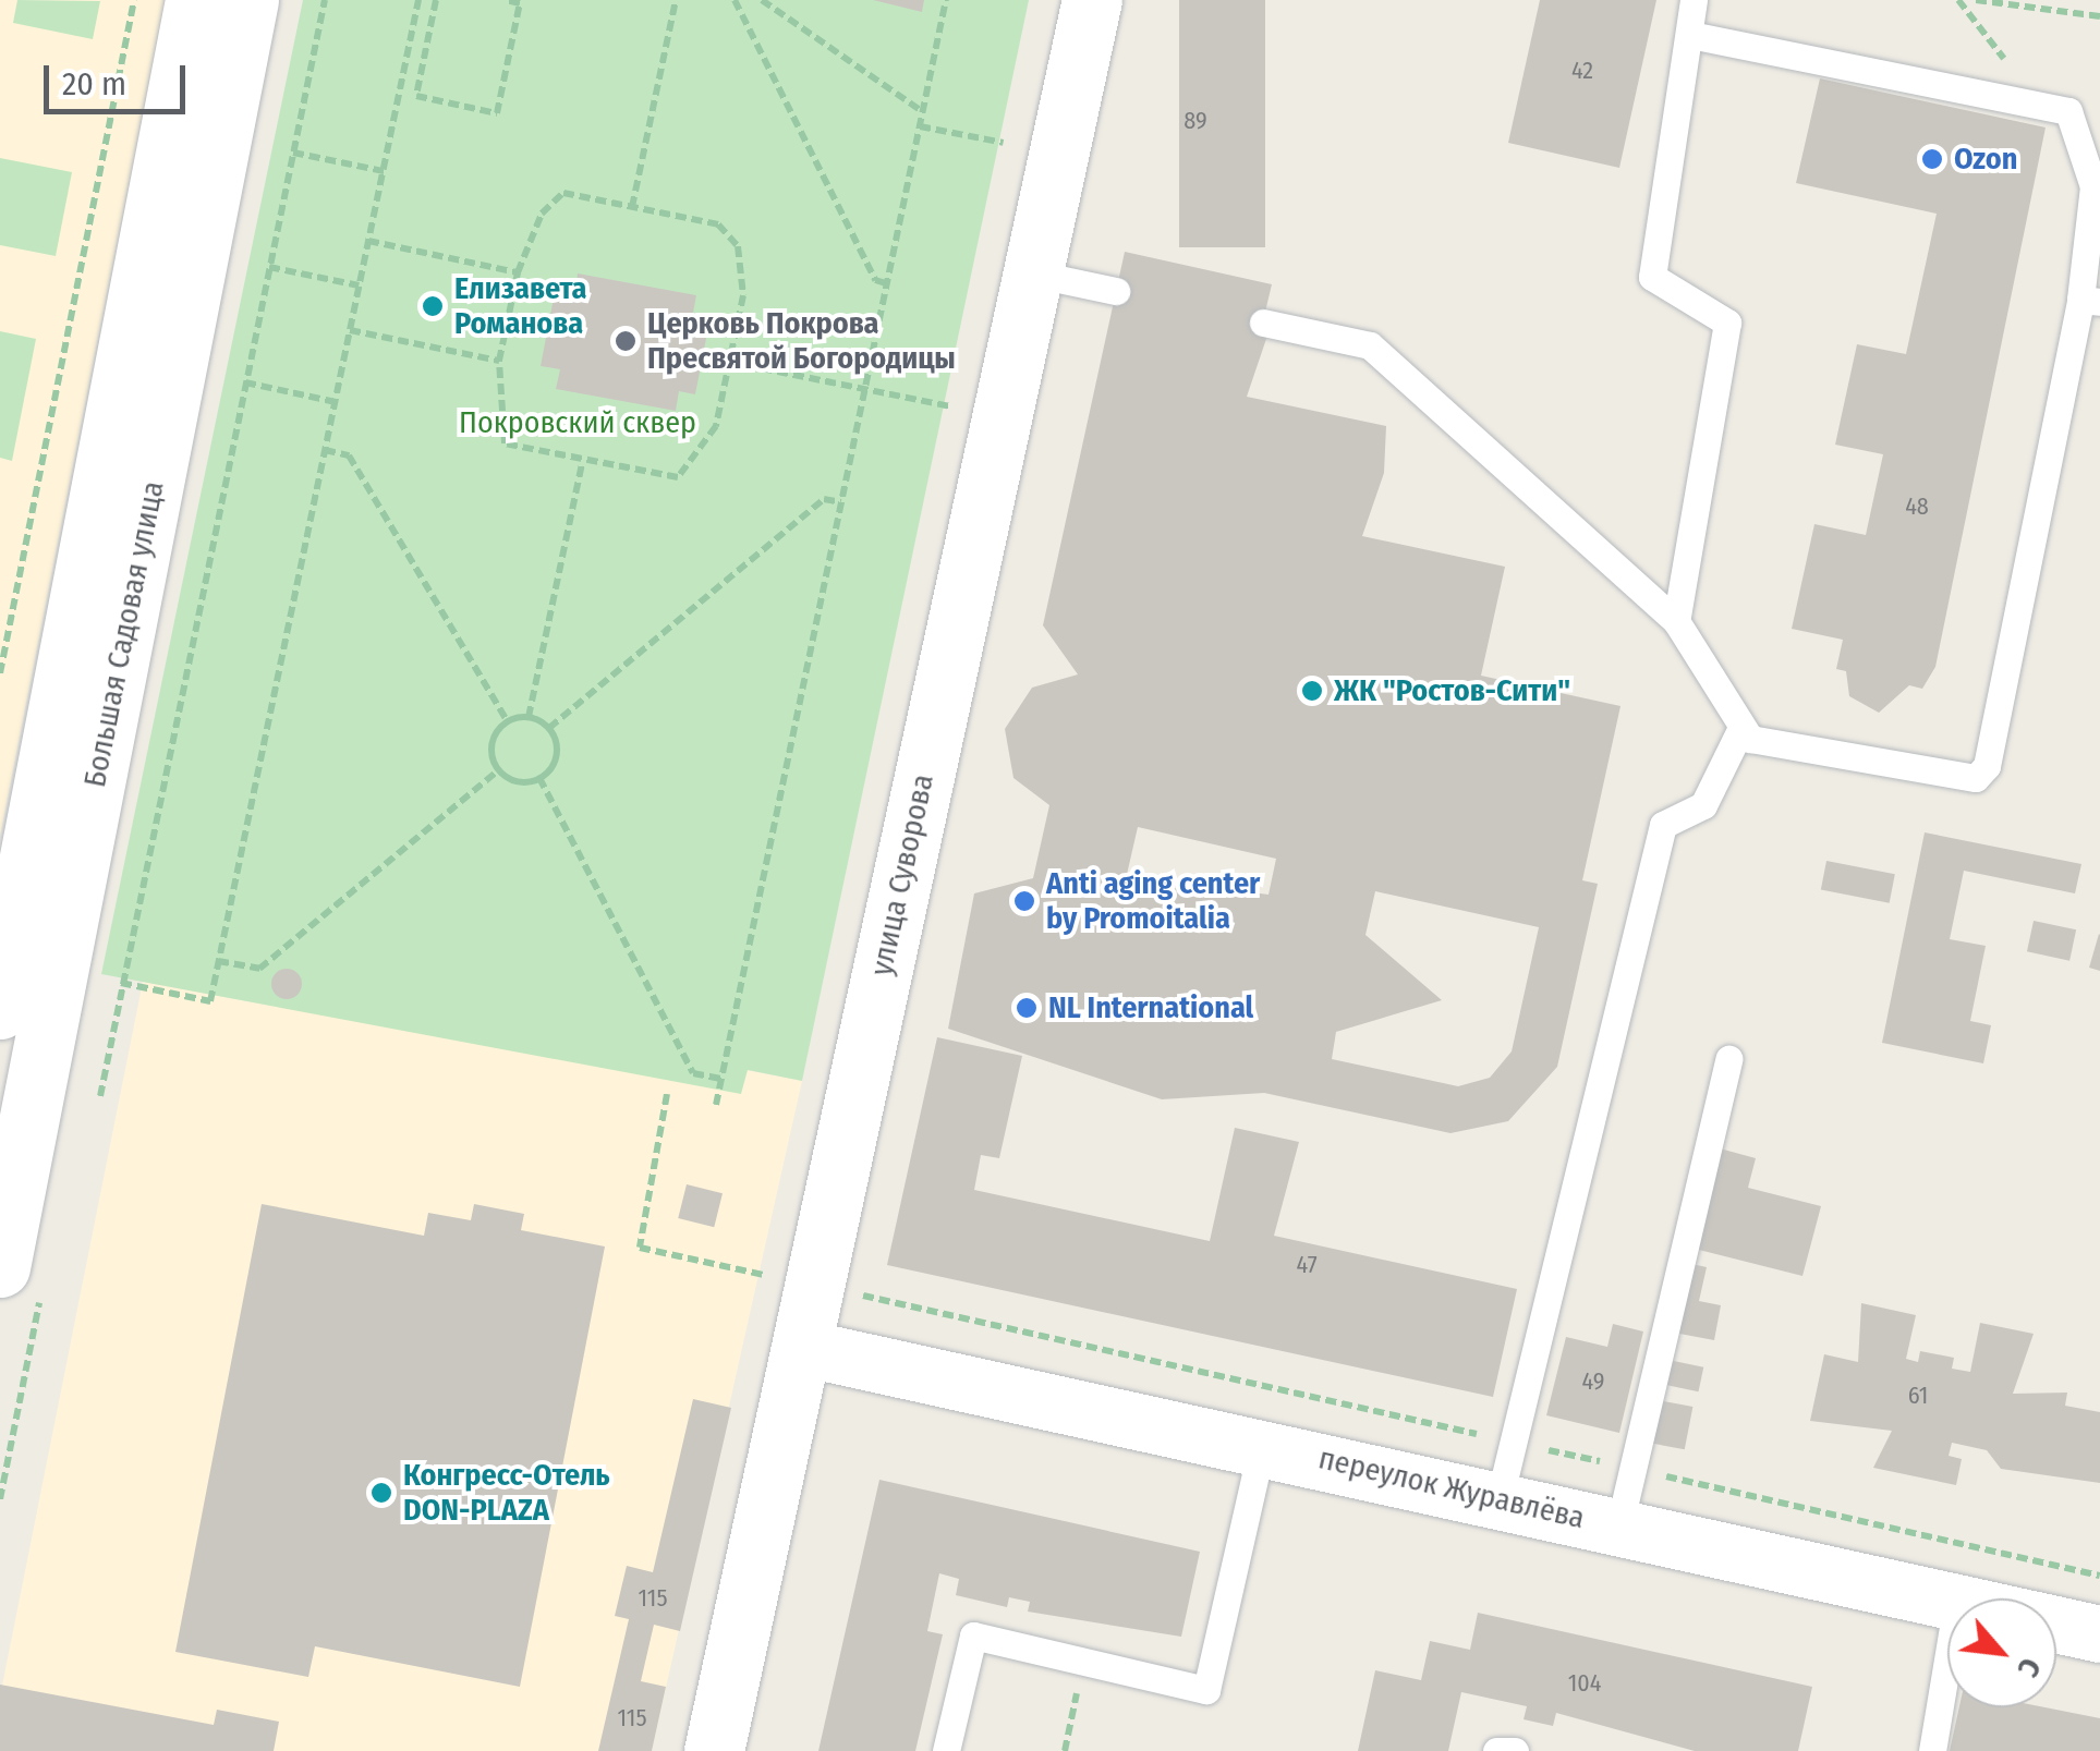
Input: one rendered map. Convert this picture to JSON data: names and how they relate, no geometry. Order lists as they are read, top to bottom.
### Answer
{
  "streets": {
    "main road": ["Большая Садовая улица", "улица Суворова"],
    "street": ["переулок Журавлёва"]
  },
  "crossings": [
    ["улица Суворова", "переулок Журавлёва"]
  ],
  "parks": ["Покровский сквер"],
  "places": [
    "Ozon",
    "Елизавета Романова",
    "Церковь Покрова Пресвятой Богородицы",
    "ЖК \"Ростов-Сити\"",
    "Anti aging center by Promoitalia",
    "NL International",
    "Конгресс-Отель DON-PLAZA"
  ],
  "house_numbers": [
    "42",
    "89",
    "48",
    "47",
    "49",
    "61",
    "115",
    "104",
    "115"
  ],
  "scale_bar": "20 m",
  "north": "bottom right"
}
